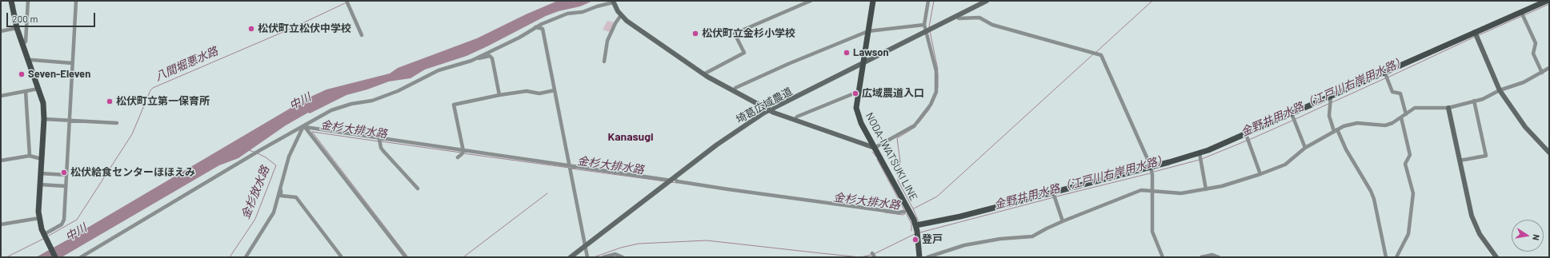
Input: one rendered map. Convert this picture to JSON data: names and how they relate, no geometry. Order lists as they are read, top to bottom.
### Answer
{
  "streets": {
    "main road": ["NODA-IWATSUKI LINE"],
    "street": ["埼葛広域農道"]
  },
  "crossings": [
    ["埼葛広域農道", "NODA-IWATSUKI LINE"]
  ],
  "districts": ["Kanasugi"],
  "water": [
    "八間堀悪水路",
    "金野井用水路（江戸川右岸用水路）",
    "中川",
    "金杉大排水路",
    "金杉放水路"
  ],
  "places": [
    "松伏町立松伏中学校",
    "松伏町立金杉小学校",
    "Lawson",
    "Seven-Eleven",
    "広域農道入口",
    "松伏町立第一保育所",
    "松伏給食センターほほえみ",
    "登戸"
  ],
  "scale_bar": "200 m",
  "north": "right"
}
